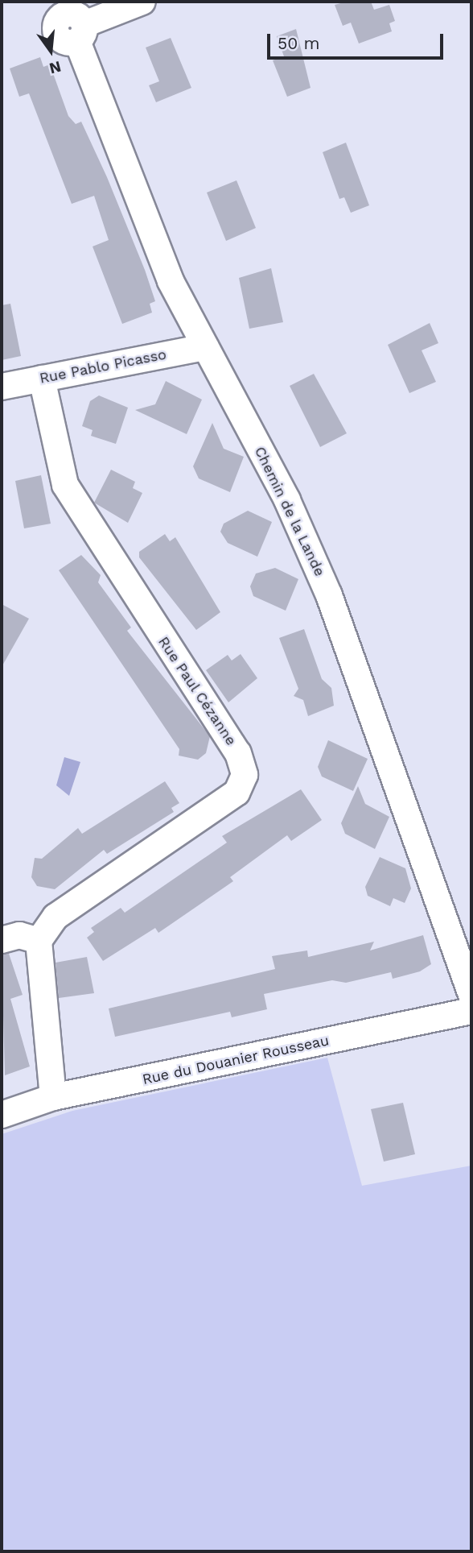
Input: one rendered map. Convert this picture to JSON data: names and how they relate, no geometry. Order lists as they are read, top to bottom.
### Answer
{
  "streets": {
    "street": [
      "Rue Pablo Picasso",
      "Chemin de la Lande",
      "Rue Paul Cézanne",
      "Rue du Douanier Rousseau"
    ]
  },
  "crossings": [
    ["Rue Pablo Picasso", "Chemin de la Lande"],
    ["Rue Pablo Picasso", "Rue Paul Cézanne"]
  ],
  "scale_bar": "50 m",
  "north": "bottom"
}
